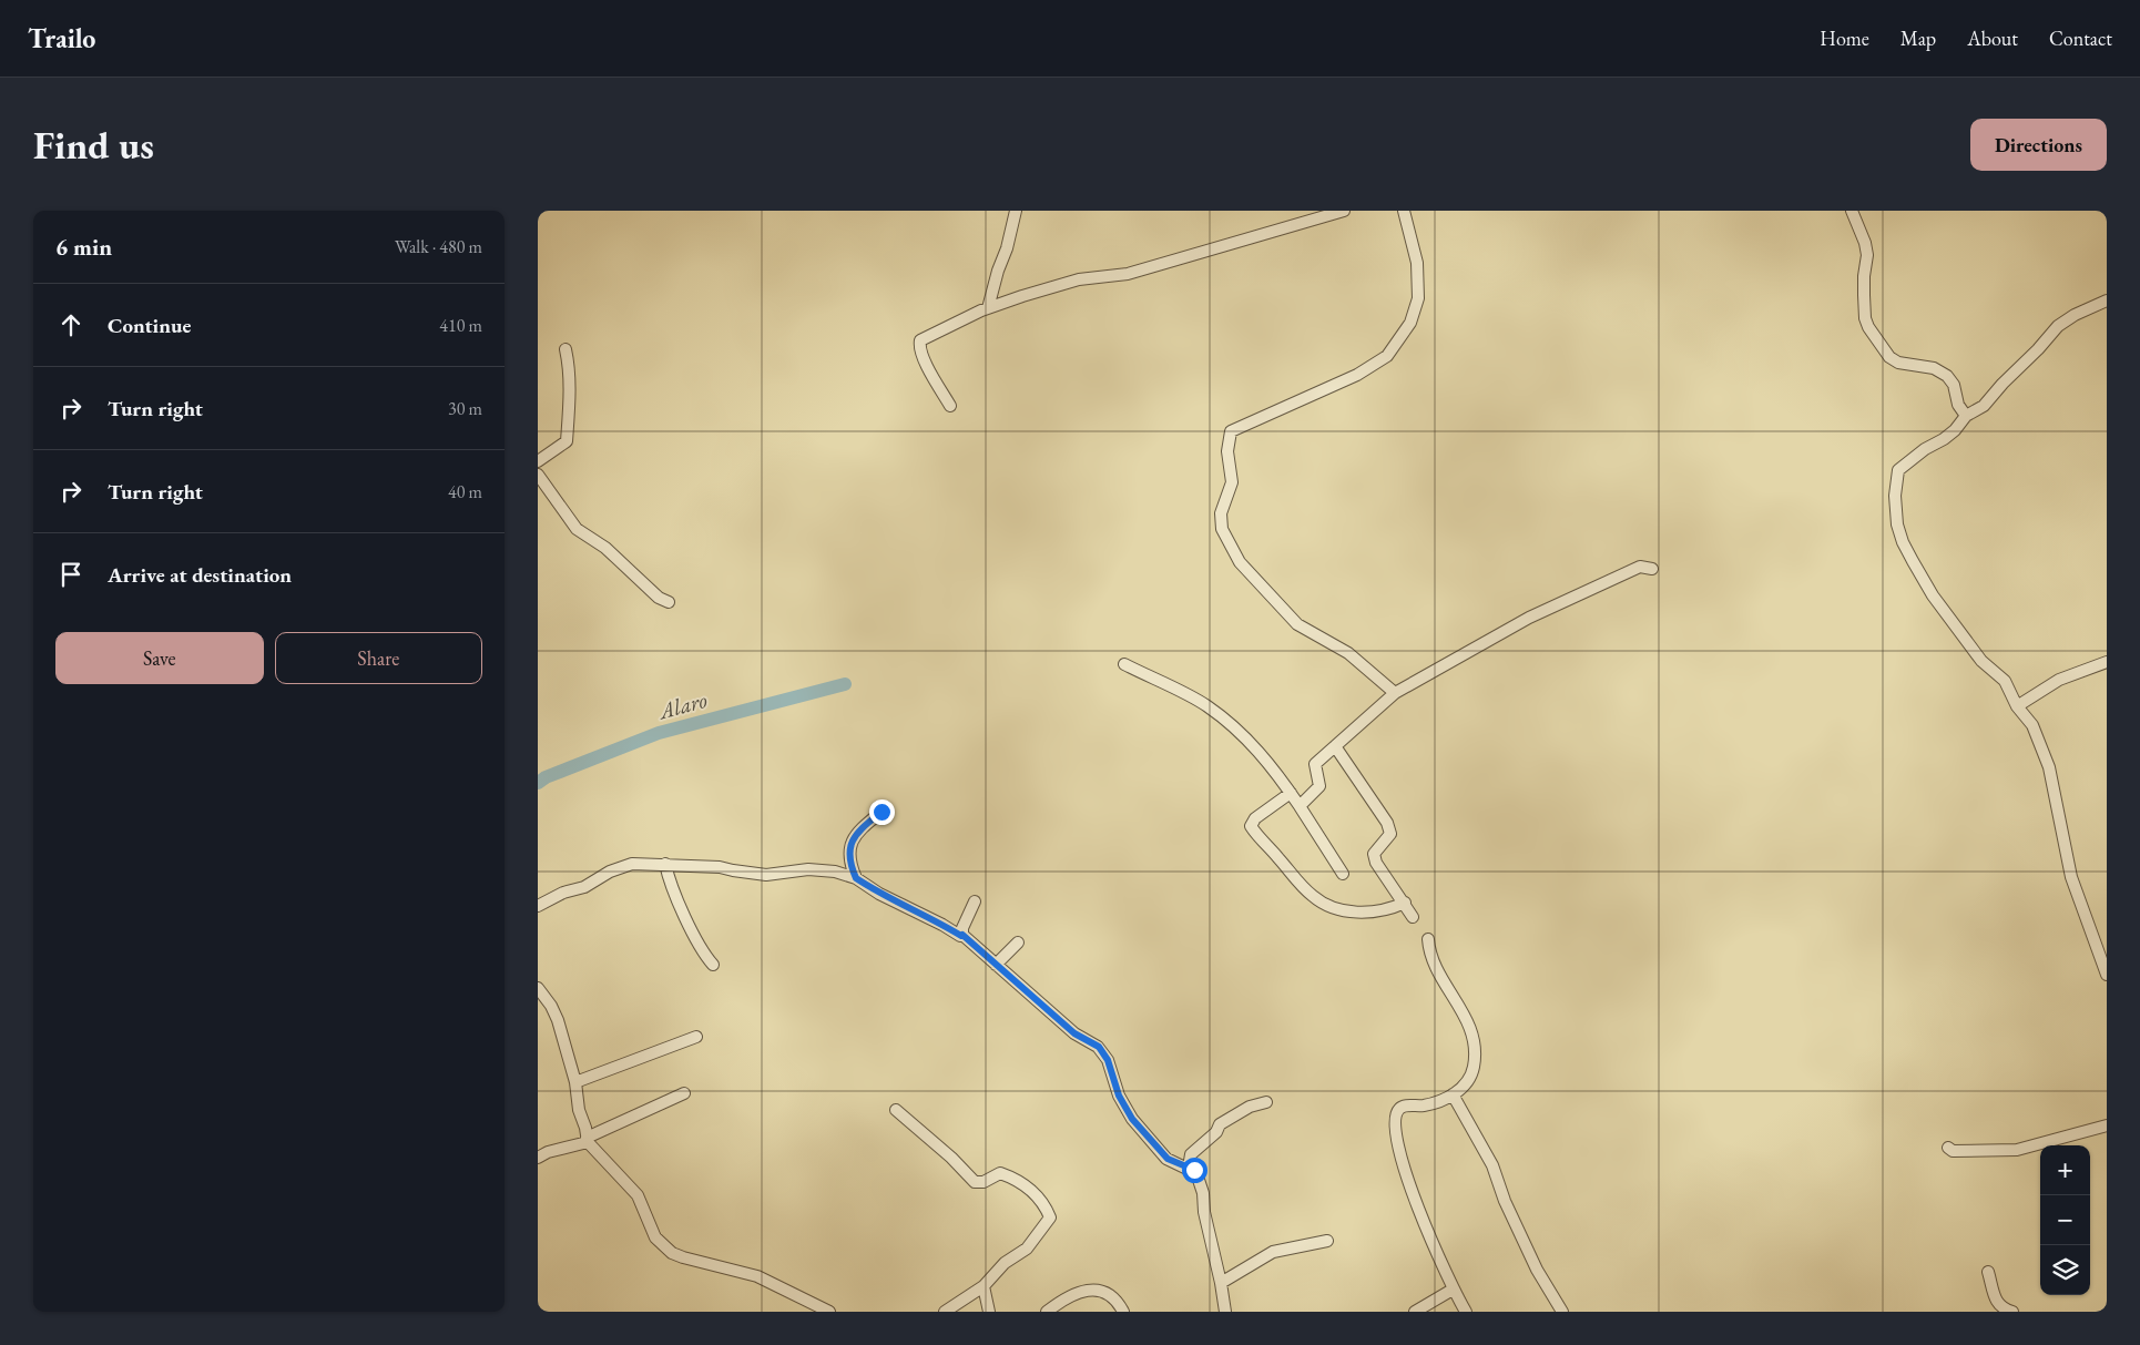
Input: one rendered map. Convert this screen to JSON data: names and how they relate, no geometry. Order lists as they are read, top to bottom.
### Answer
{
  "water": ["Alaro"],
  "page": {
    "header": "Trailo",
    "nav": [
      "Home",
      "Map",
      "About",
      "Contact"
    ],
    "buttons": [
      "Directions",
      ["Save", "Share"]
    ],
    "title": "Find us",
    "heading": ["6 min", "Walk · 480 m"],
    "list": [
      ["Continue", "410 m"],
      ["Turn right", "30 m"],
      ["Turn right", "40 m"],
      "Arrive at destination"
    ],
    "map_buttons": ["+", "−"]
  }
}
